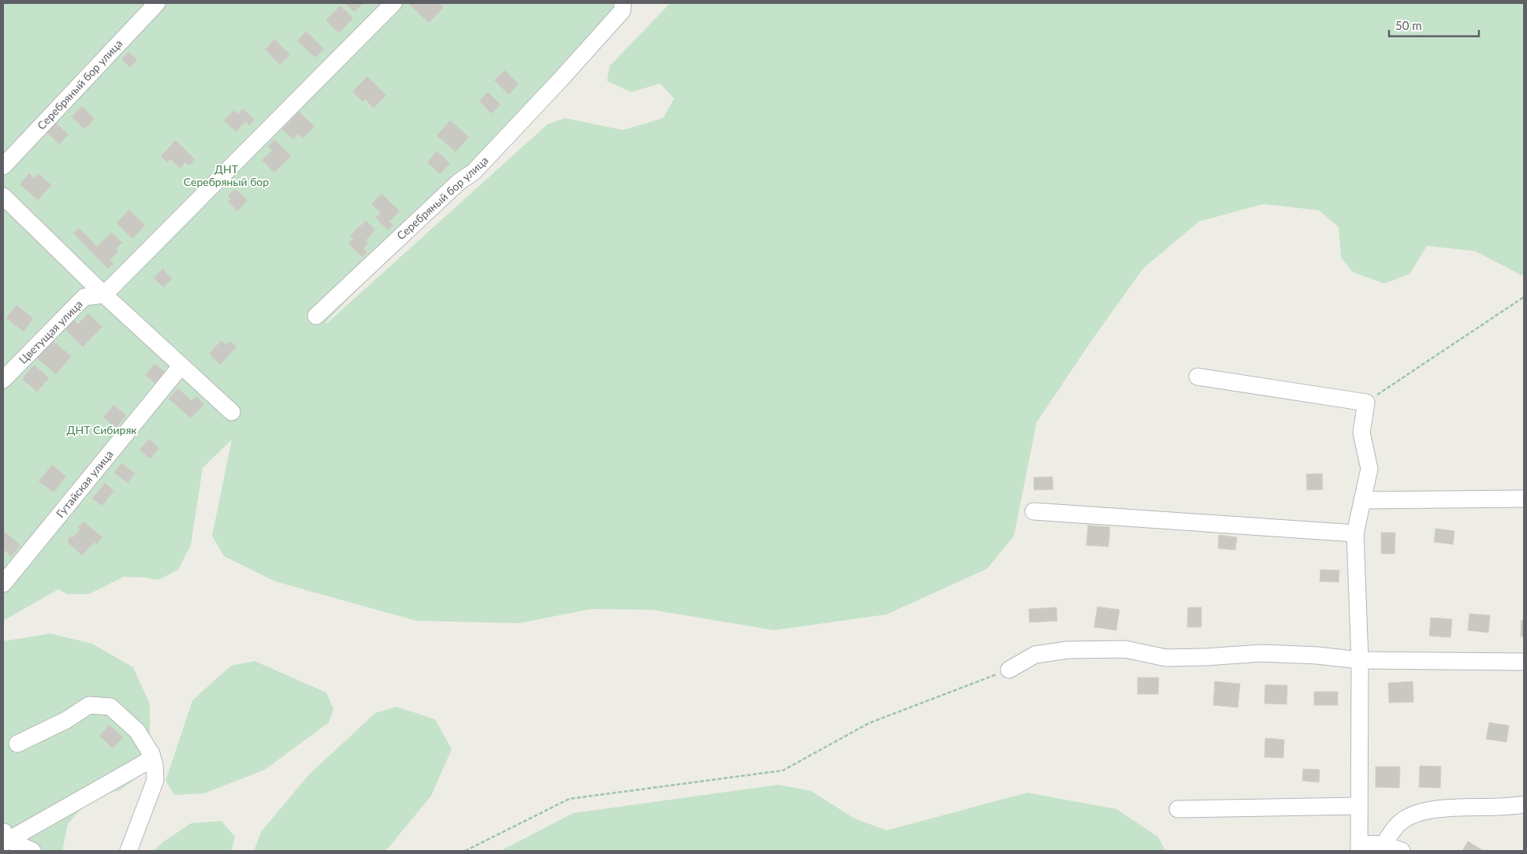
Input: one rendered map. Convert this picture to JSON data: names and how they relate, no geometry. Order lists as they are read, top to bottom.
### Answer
{
  "streets": {
    "street": ["Серебряный бор улица", "Цветущая улица", "Гутайская улица"]
  },
  "parks": ["ДНТ Серебряный бор", "ДНТ Сибиряк"],
  "scale_bar": "50 m"
}
